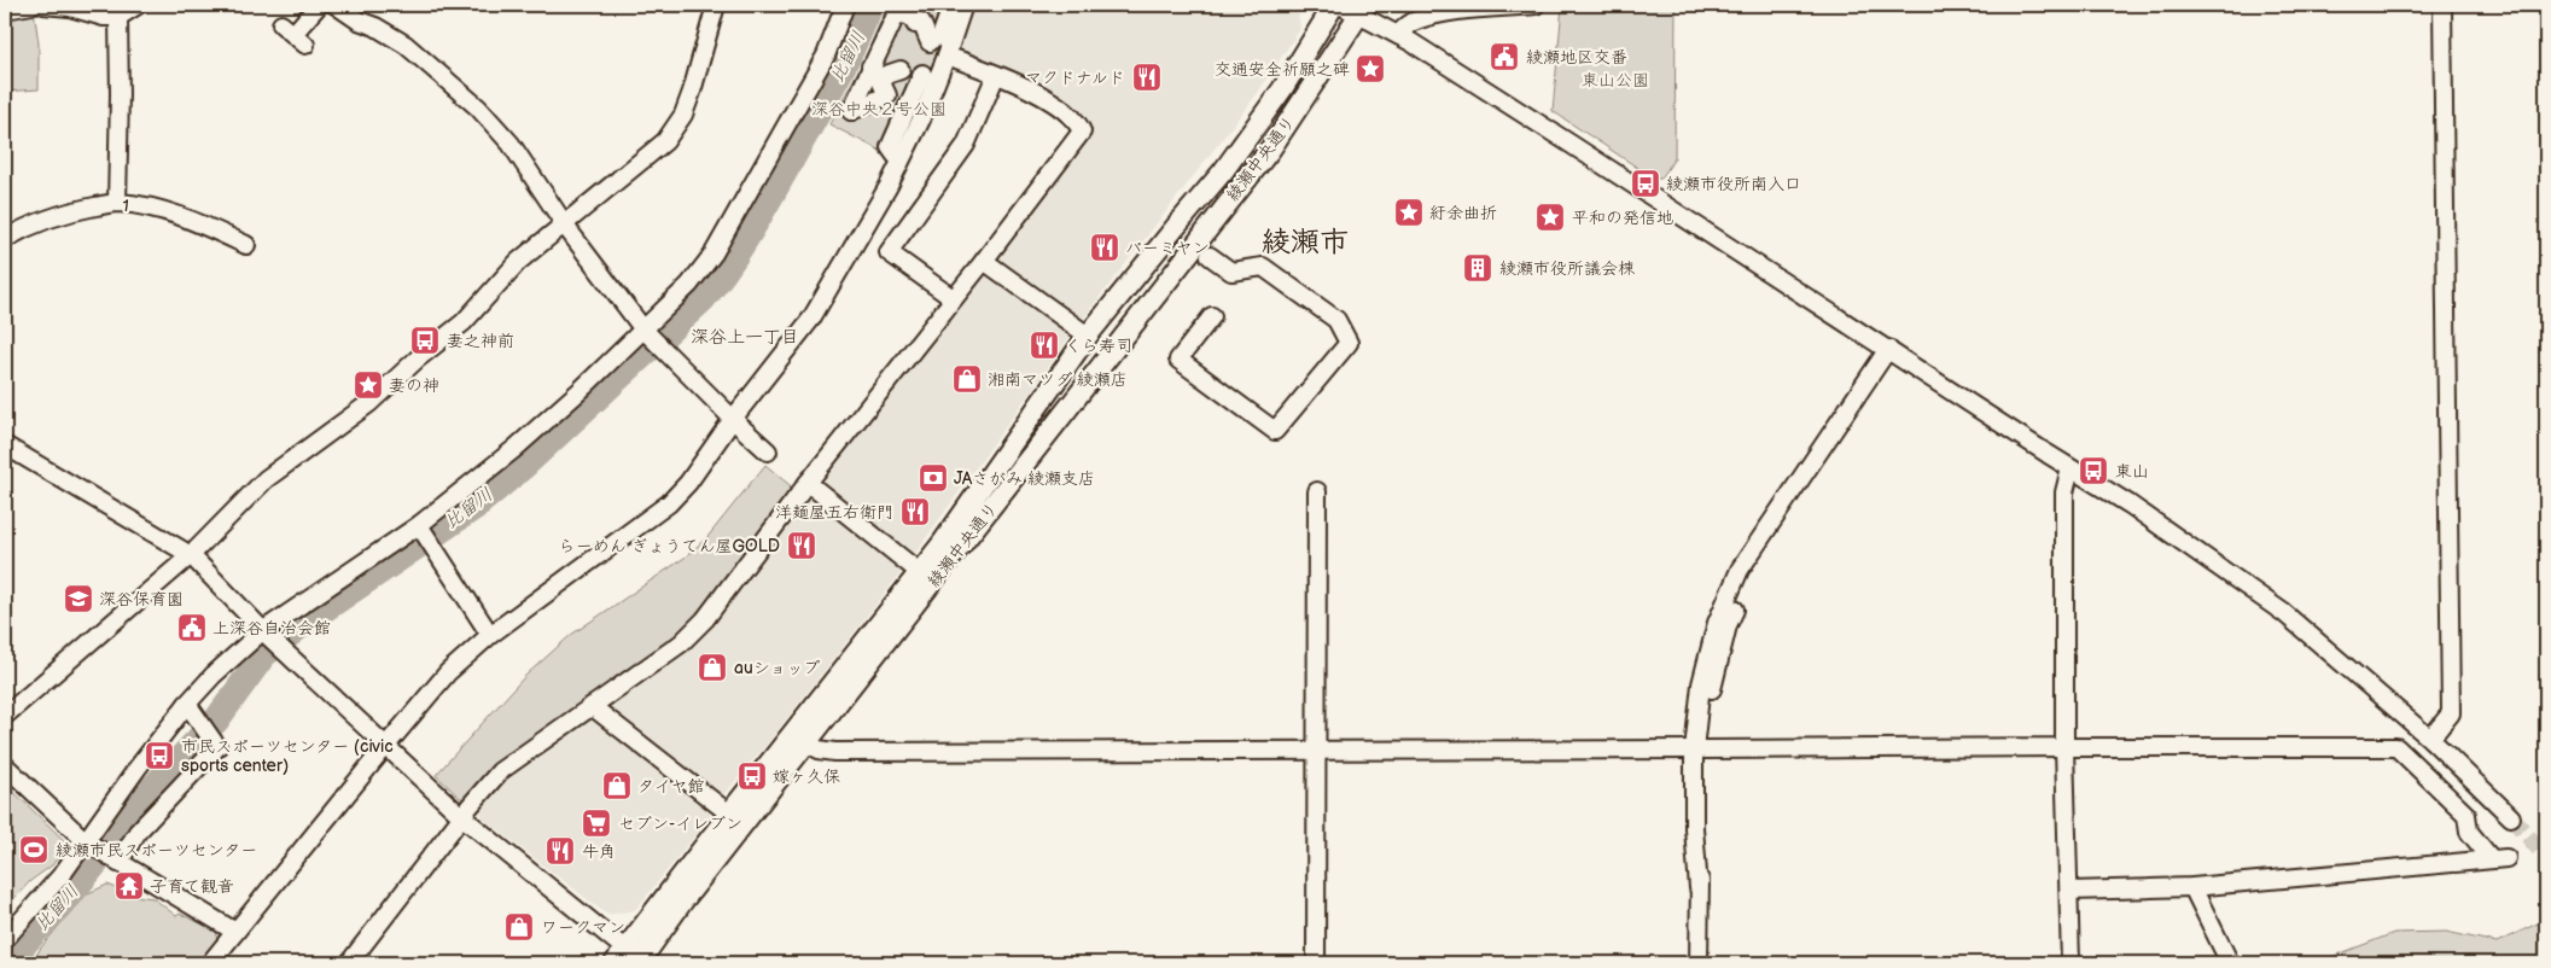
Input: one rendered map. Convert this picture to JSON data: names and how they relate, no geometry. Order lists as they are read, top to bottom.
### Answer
{
  "streets": {
    "main road": ["綾瀬中央通り"],
    "street": ["1"]
  },
  "districts": ["綾瀬市", "深谷上一丁目"],
  "water": ["比留川"],
  "parks": ["東山公園", "深谷中央２号公園"],
  "places": {
    "public building": ["綾瀬地区交番", "上深谷自治会館"],
    "place": [
      "交通安全祈願之碑",
      "紆余曲折",
      "平和の発信地",
      "妻の神"
    ],
    "restaurant": [
      "マクドナルド",
      "バーミヤン",
      "くら寿司",
      "洋麺屋五右衛門",
      "らーめん ぎょうてん屋GOLD",
      "牛角"
    ],
    "bus stop": [
      "綾瀬市役所南入口",
      "妻之神前",
      "東山",
      "市民スポーツセンター (civic sports center)",
      "嫁ヶ久保"
    ],
    "building": ["綾瀬市役所議会棟"],
    "shop": [
      "湘南マツダ 綾瀬店",
      "auショップ",
      "タイヤ館",
      "ワークマン"
    ],
    "bank": ["JAさがみ 綾瀬支店"],
    "school or university": ["深谷保育園"],
    "supermarket": ["セブン-イレブン"],
    "sports": ["綾瀬市民スポーツセンター"],
    "temple": ["子育て観音"]
  }
}
